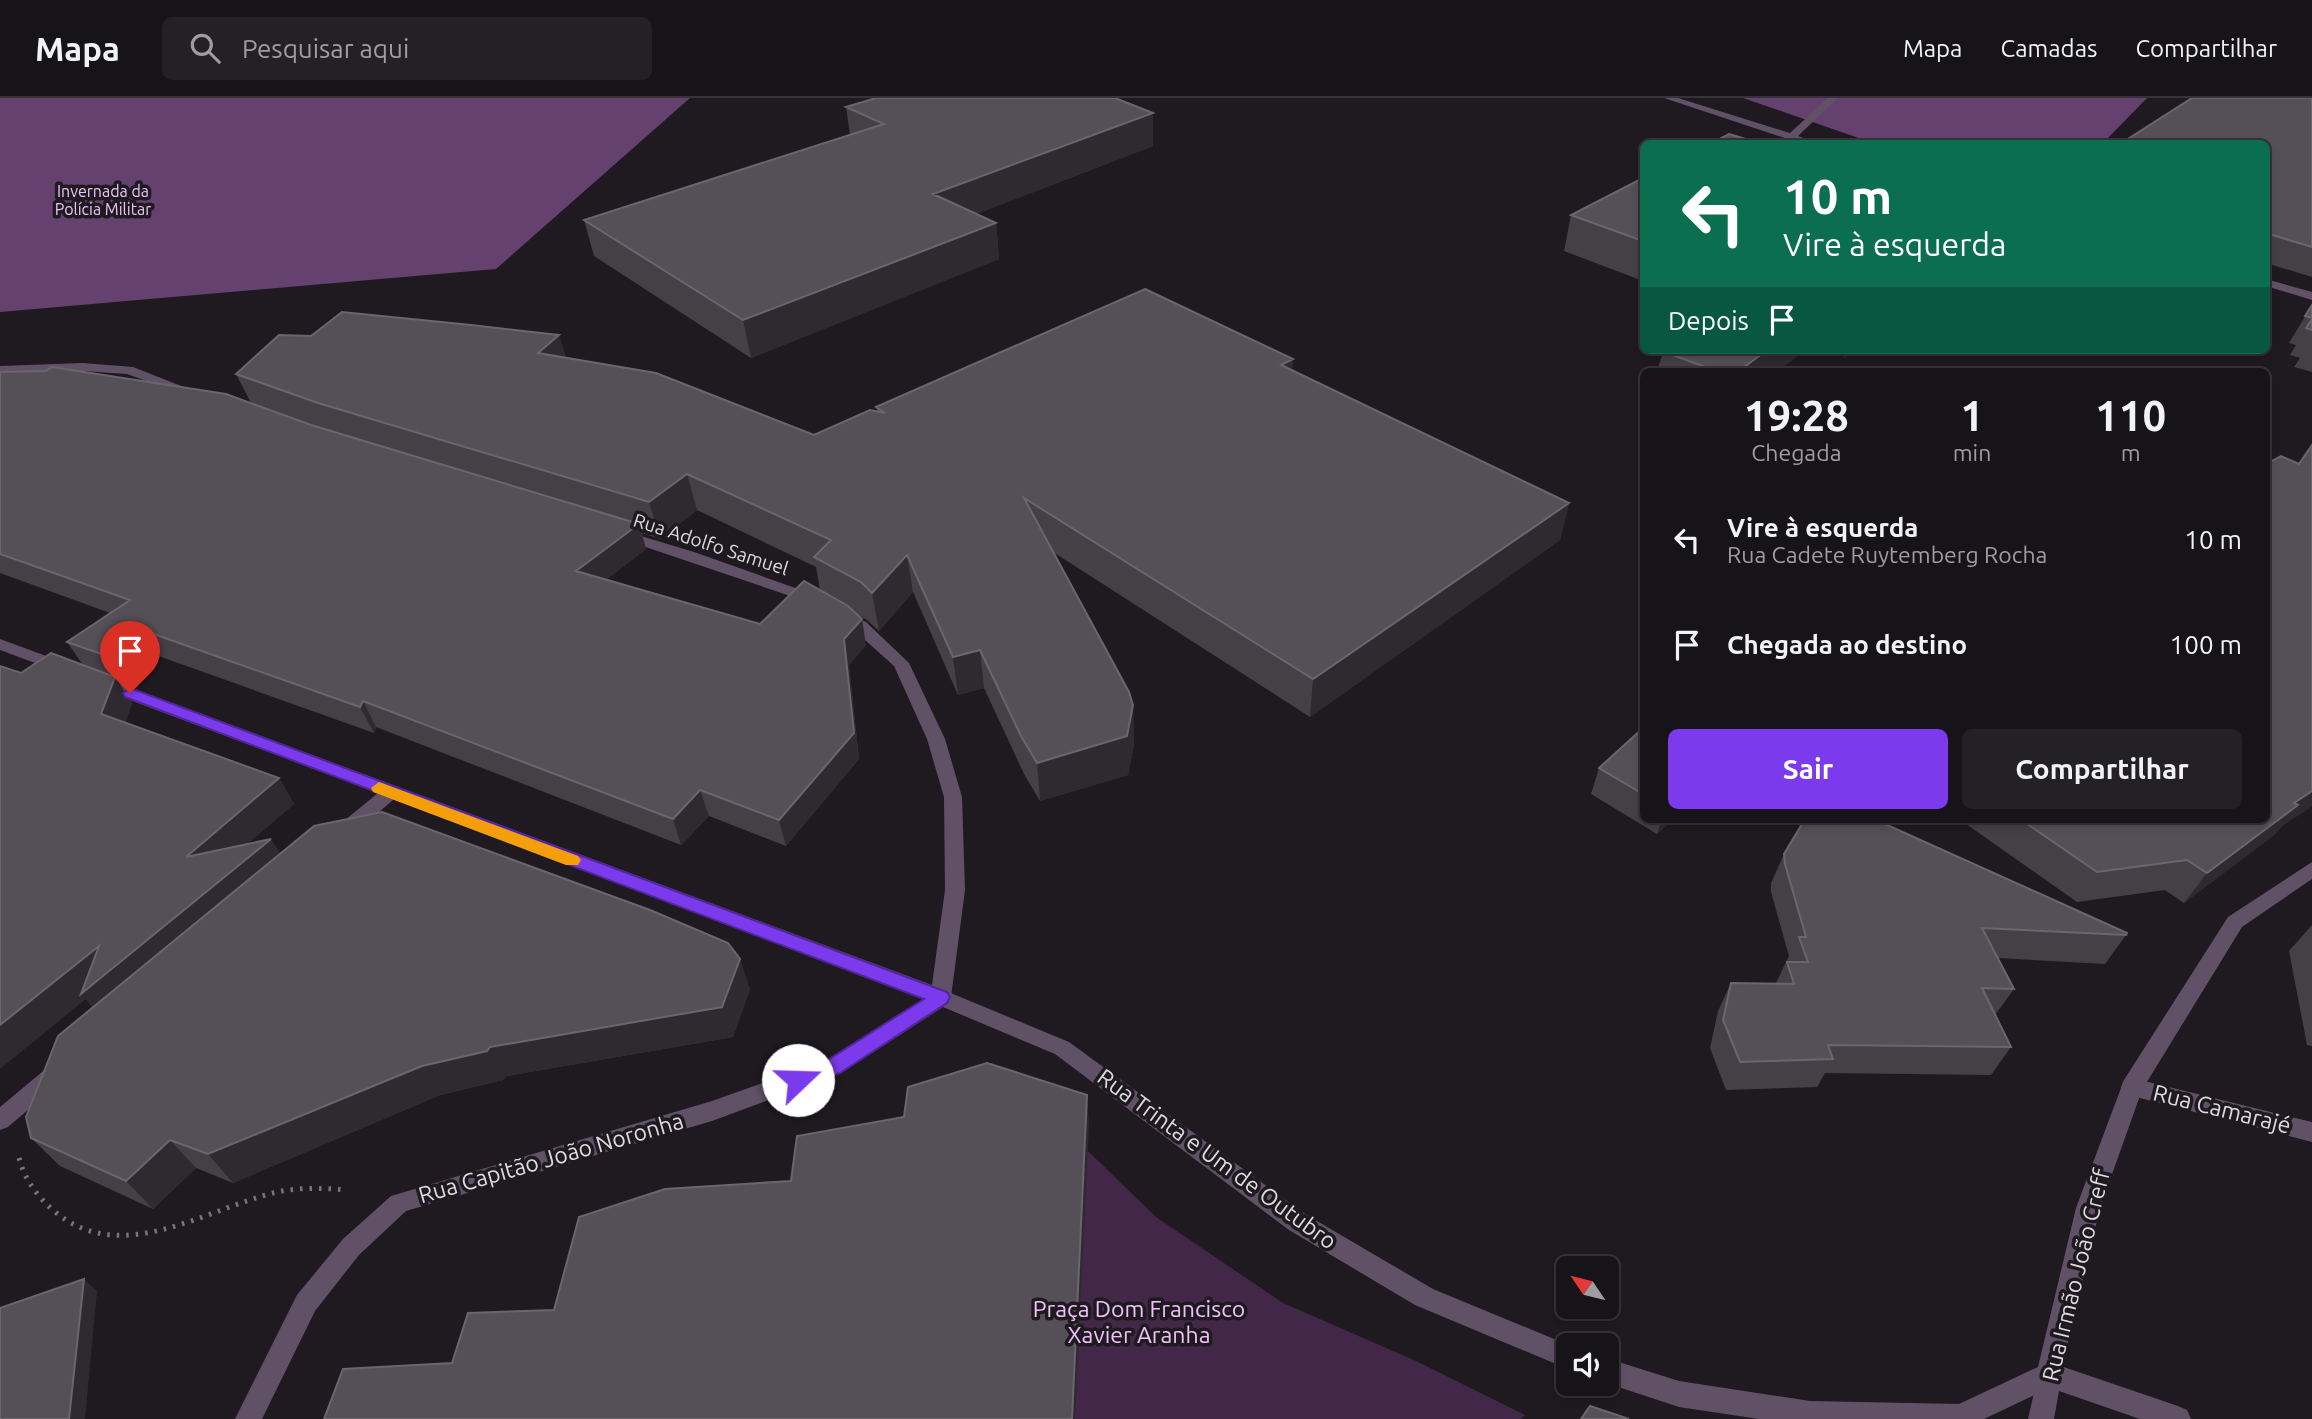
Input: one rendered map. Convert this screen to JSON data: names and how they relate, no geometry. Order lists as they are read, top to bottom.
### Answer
{
  "streets": {
    "street": [
      "Rua Adolfo Samuel",
      "Rua Camarajé",
      "Rua Capitão João Noronha",
      "Rua Trinta e Um de Outubro",
      "Rua Irmão João Creff"
    ]
  },
  "crossings": [
    ["Rua Adolfo Samuel", "Rua Capitão João Noronha"],
    ["Rua Adolfo Samuel", "Rua Trinta e Um de Outubro"],
    ["Rua Camarajé", "Rua Irmão João Creff"],
    ["Rua Capitão João Noronha", "Rua Trinta e Um de Outubro"]
  ],
  "parks": ["Invernada da Polícia Militar", "Praça Dom Francisco Xavier Aranha"],
  "north": "top left",
  "page": {
    "header": "Mapa",
    "search": "Pesquisar aqui",
    "nav": ["Mapa", "Camadas", "Compartilhar"],
    "turn": ["10 m", "Vire à esquerda"],
    "then": "Depois",
    "eta": [
      "19:28",
      "Chegada",
      "1",
      "min",
      "110",
      "m"
    ],
    "list": [
      {
        "name": "Vire à esquerda",
        "note": "Rua Cadete Ruytemberg Rocha",
        "value": "10 m"
      },
      {
        "name": "Chegada ao destino",
        "value": "100 m"
      }
    ],
    "buttons": ["Sair", "Compartilhar"]
  }
}
